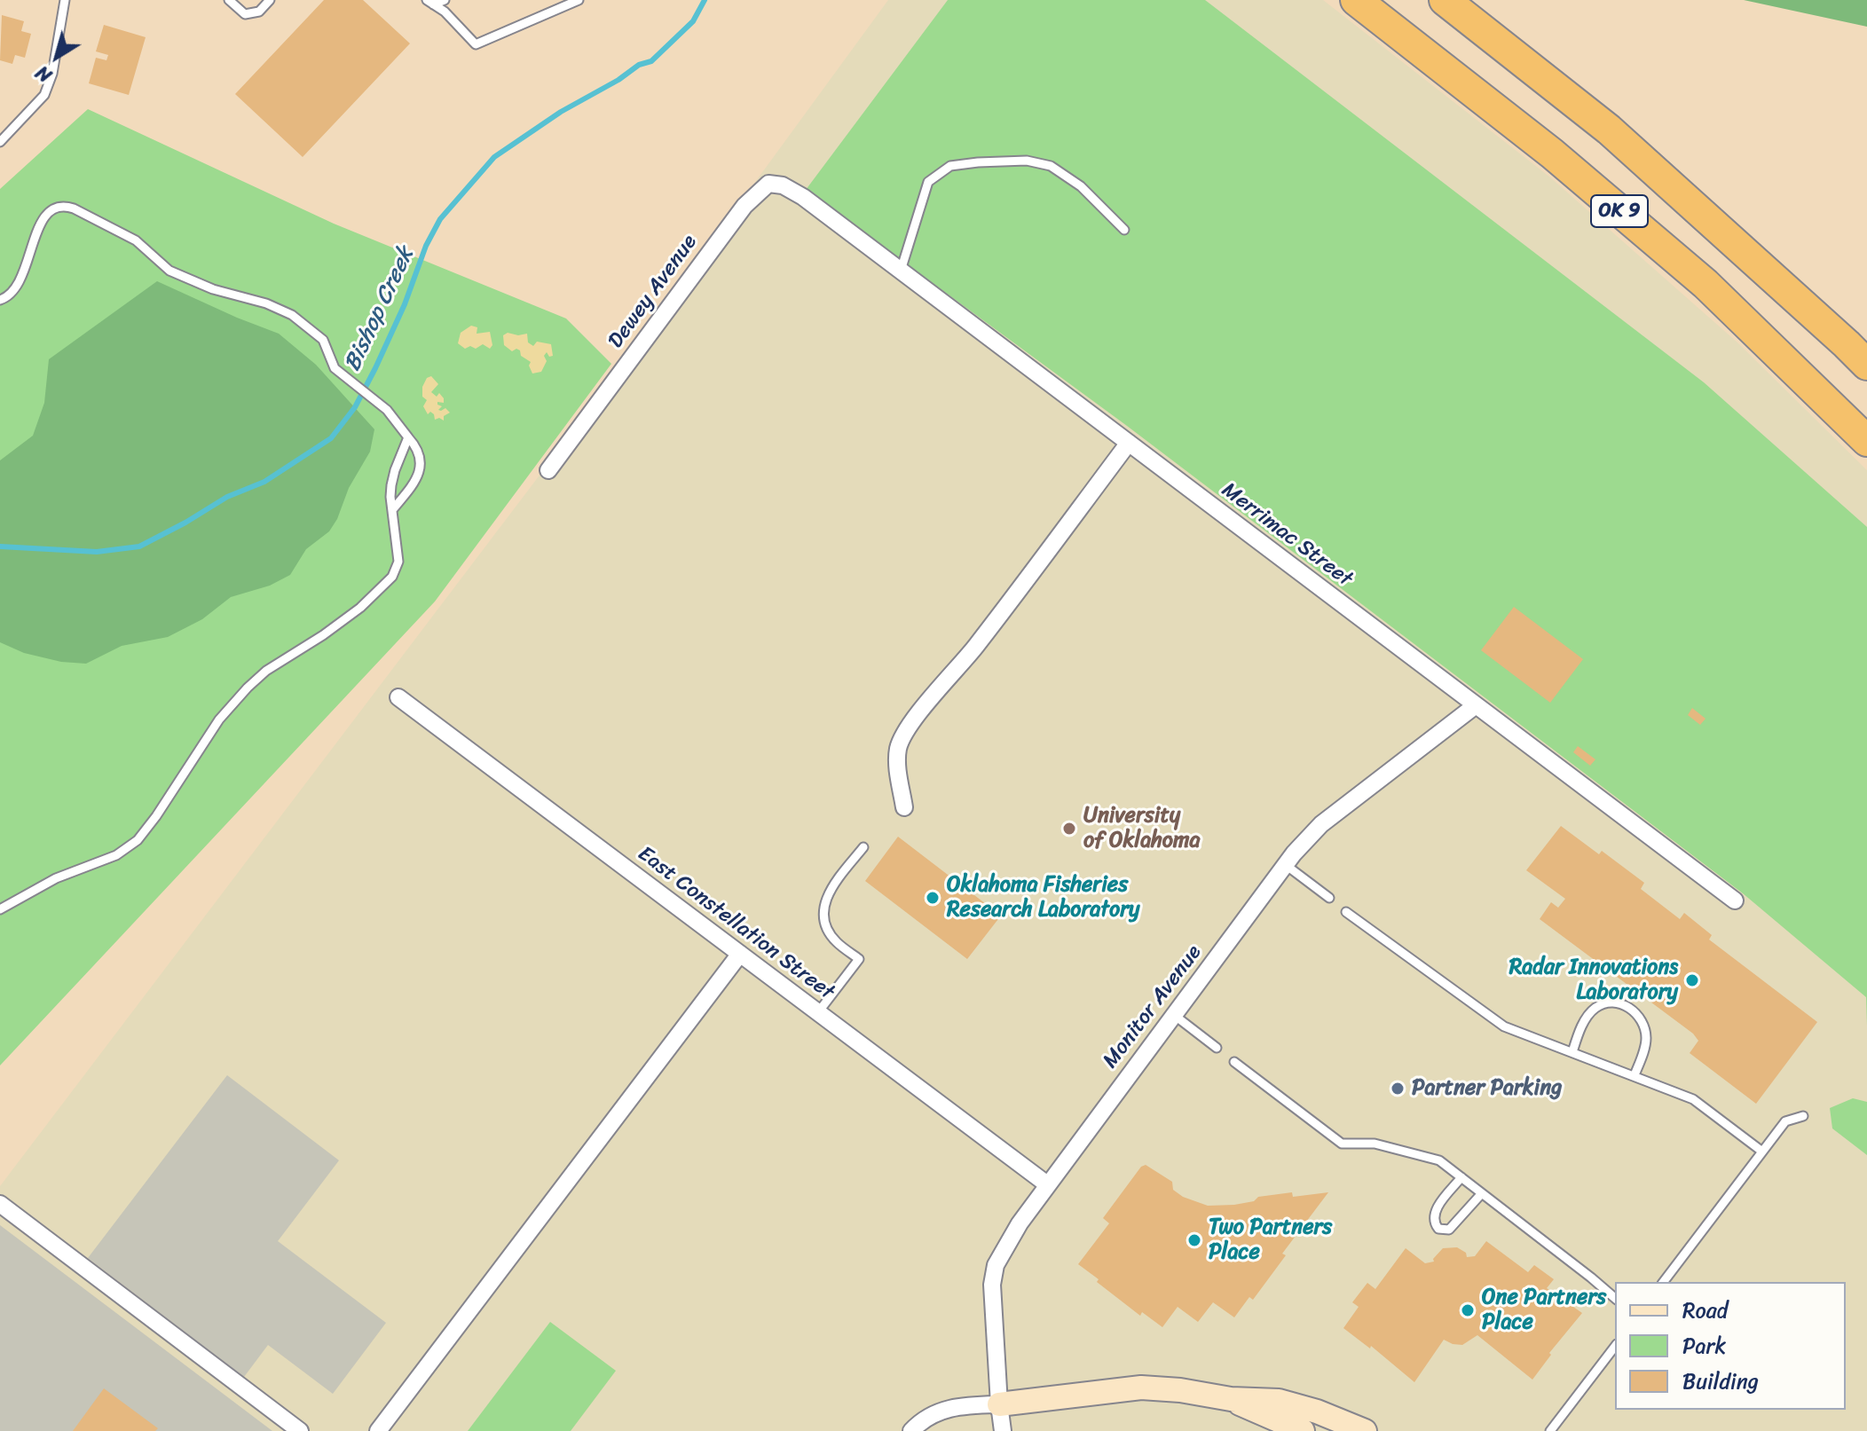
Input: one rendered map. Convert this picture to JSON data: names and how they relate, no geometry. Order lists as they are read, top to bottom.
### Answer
{
  "streets": {
    "highway": ["OK 9"],
    "street": [
      "Dewey Avenue",
      "Merrimac Street",
      "East Constellation Street",
      "Monitor Avenue"
    ]
  },
  "crossings": [
    ["Dewey Avenue", "Merrimac Street"],
    ["Merrimac Street", "Monitor Avenue"],
    ["East Constellation Street", "Monitor Avenue"]
  ],
  "water": ["Bishop Creek"],
  "places": [
    "University of Oklahoma",
    "Oklahoma Fisheries Research Laboratory",
    "Radar Innovations Laboratory",
    "Partner Parking",
    "Two Partners Place",
    "One Partners Place"
  ],
  "legend": ["Road", "Park", "Building"],
  "north": "bottom left"
}
